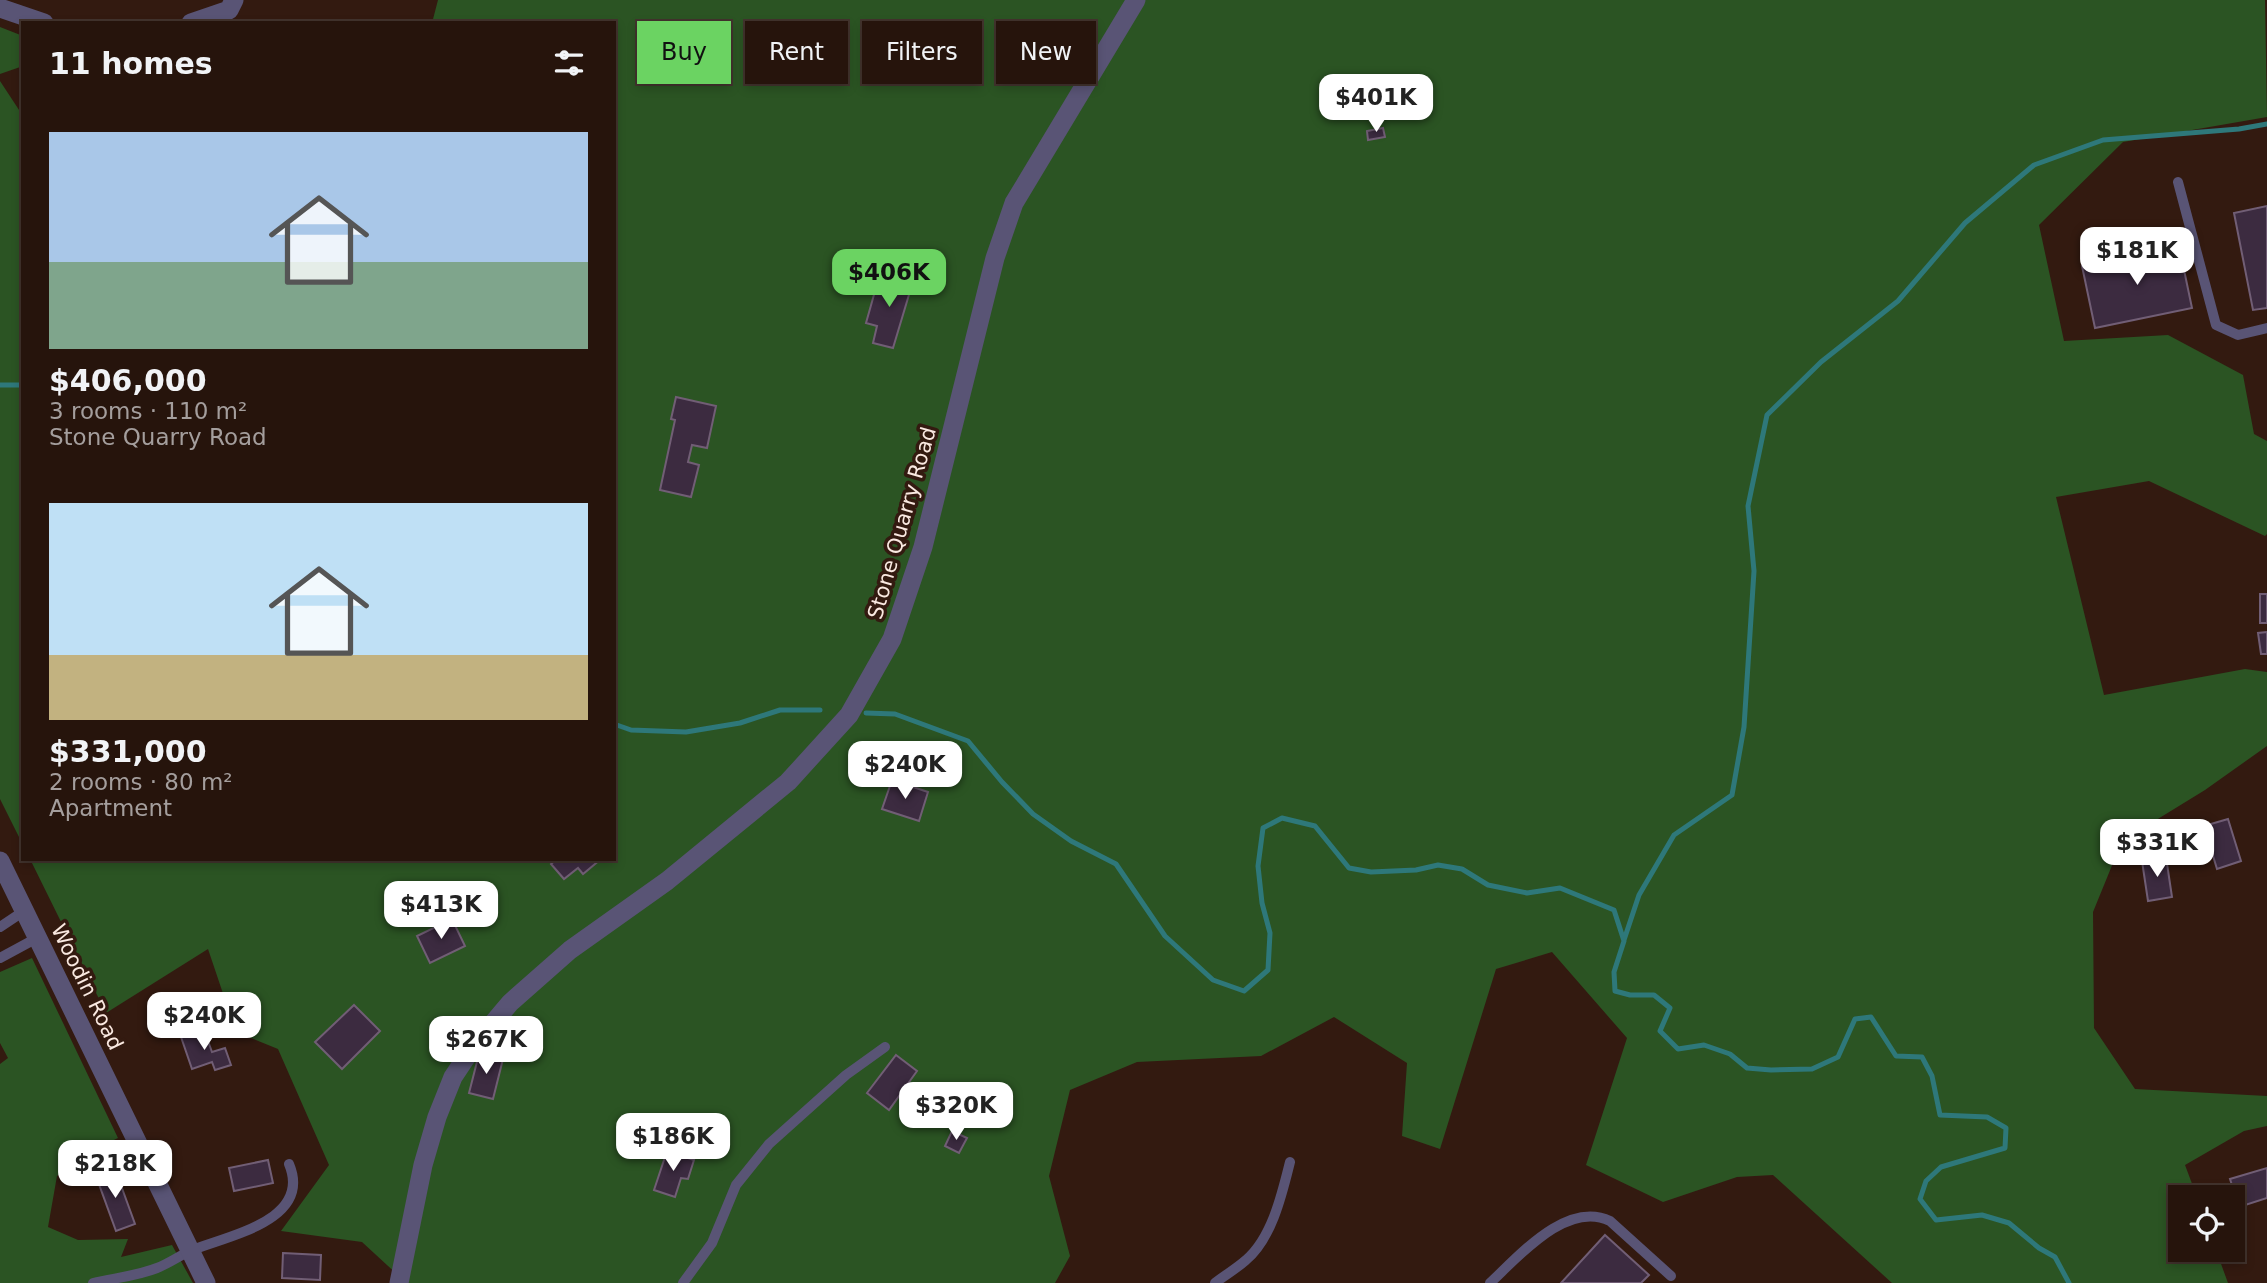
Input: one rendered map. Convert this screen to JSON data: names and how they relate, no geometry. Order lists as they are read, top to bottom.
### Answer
{
  "streets": {
    "street": ["Stone Quarry Road", "Woodin Road"]
  },
  "page": {
    "chip": [
      "Buy",
      "Rent",
      "Filters",
      "New"
    ],
    "heading": "11 homes",
    "price": [
      "$401K",
      "$181K",
      "$406K",
      "$240K",
      "$331K",
      "$413K",
      "$240K",
      "$267K",
      "$320K",
      "$186K",
      "$218K"
    ],
    "list": [
      {
        "name": "$406,000",
        "note": "3 rooms · 110 m² · Stone Quarry Road"
      },
      {
        "name": "$331,000",
        "note": "2 rooms · 80 m² · Apartment"
      }
    ]
  }
}
